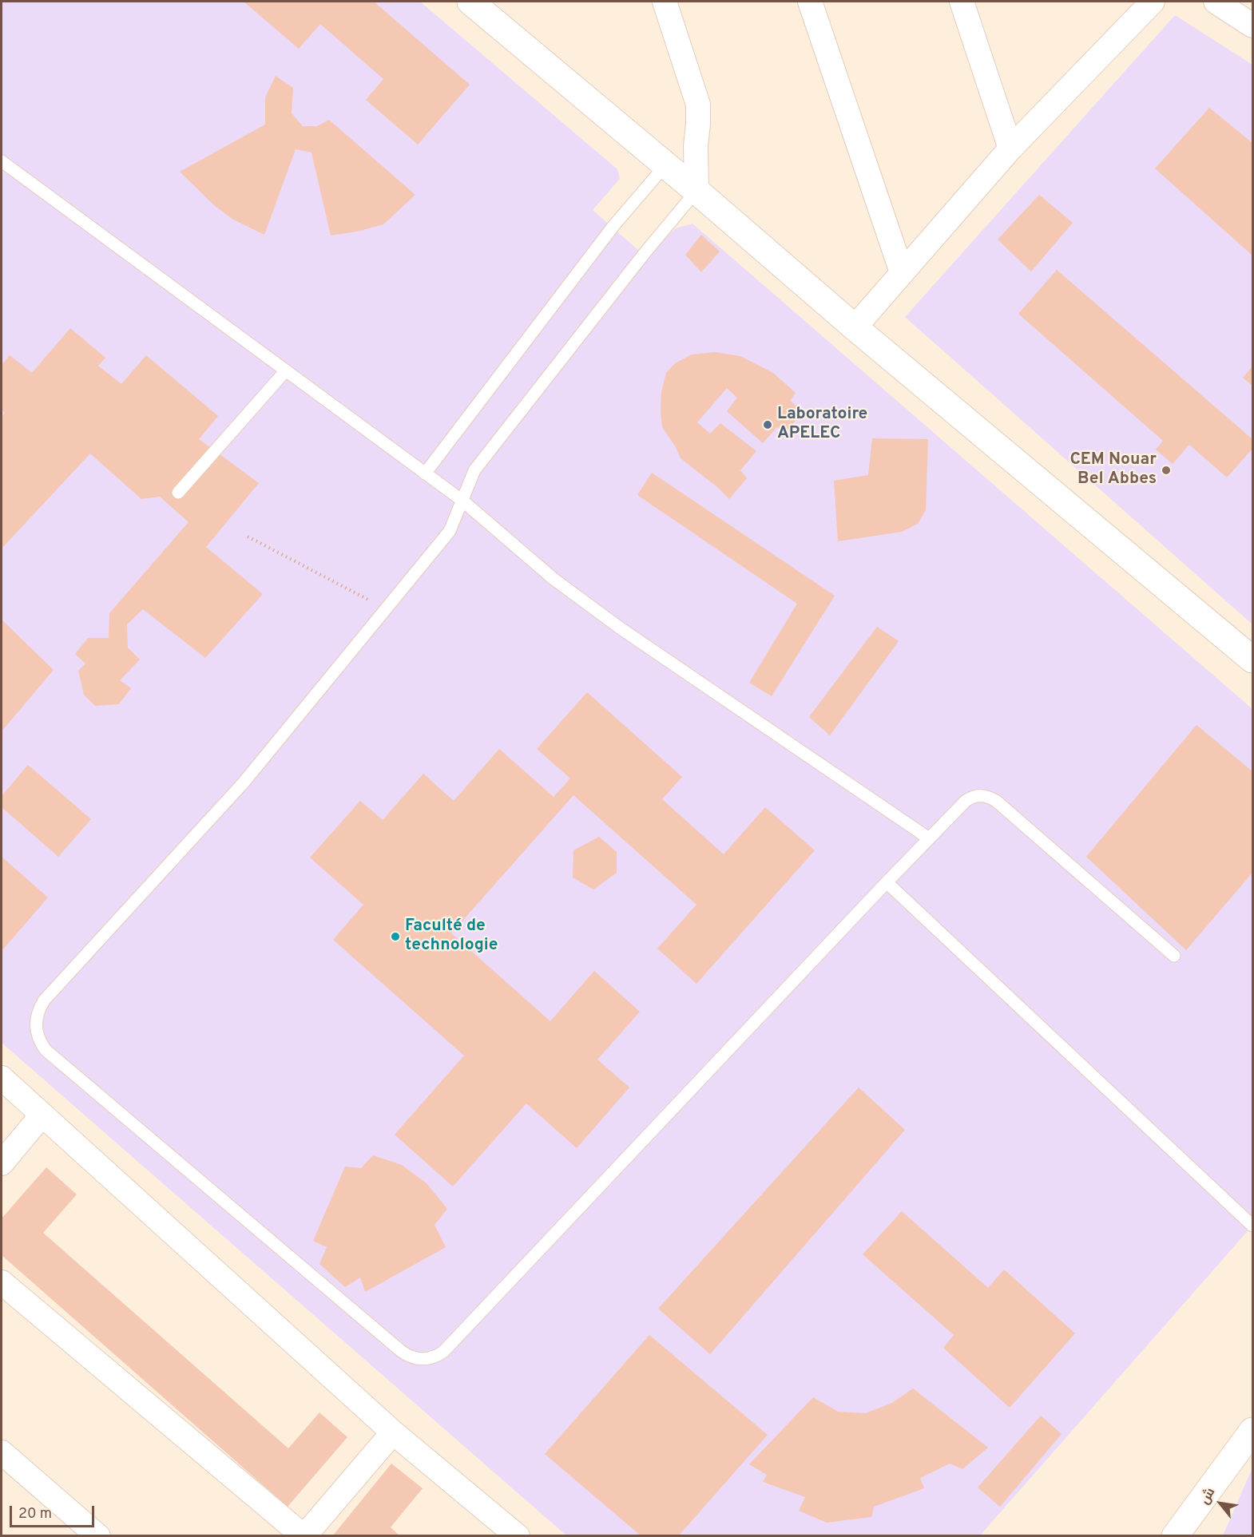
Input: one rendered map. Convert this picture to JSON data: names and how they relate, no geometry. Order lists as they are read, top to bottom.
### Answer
{
  "places": ["Laboratoire APELEC", "CEM Nouar Bel Abbes", "Faculté de technologie"],
  "scale_bar": "20 m",
  "north": "top left"
}
